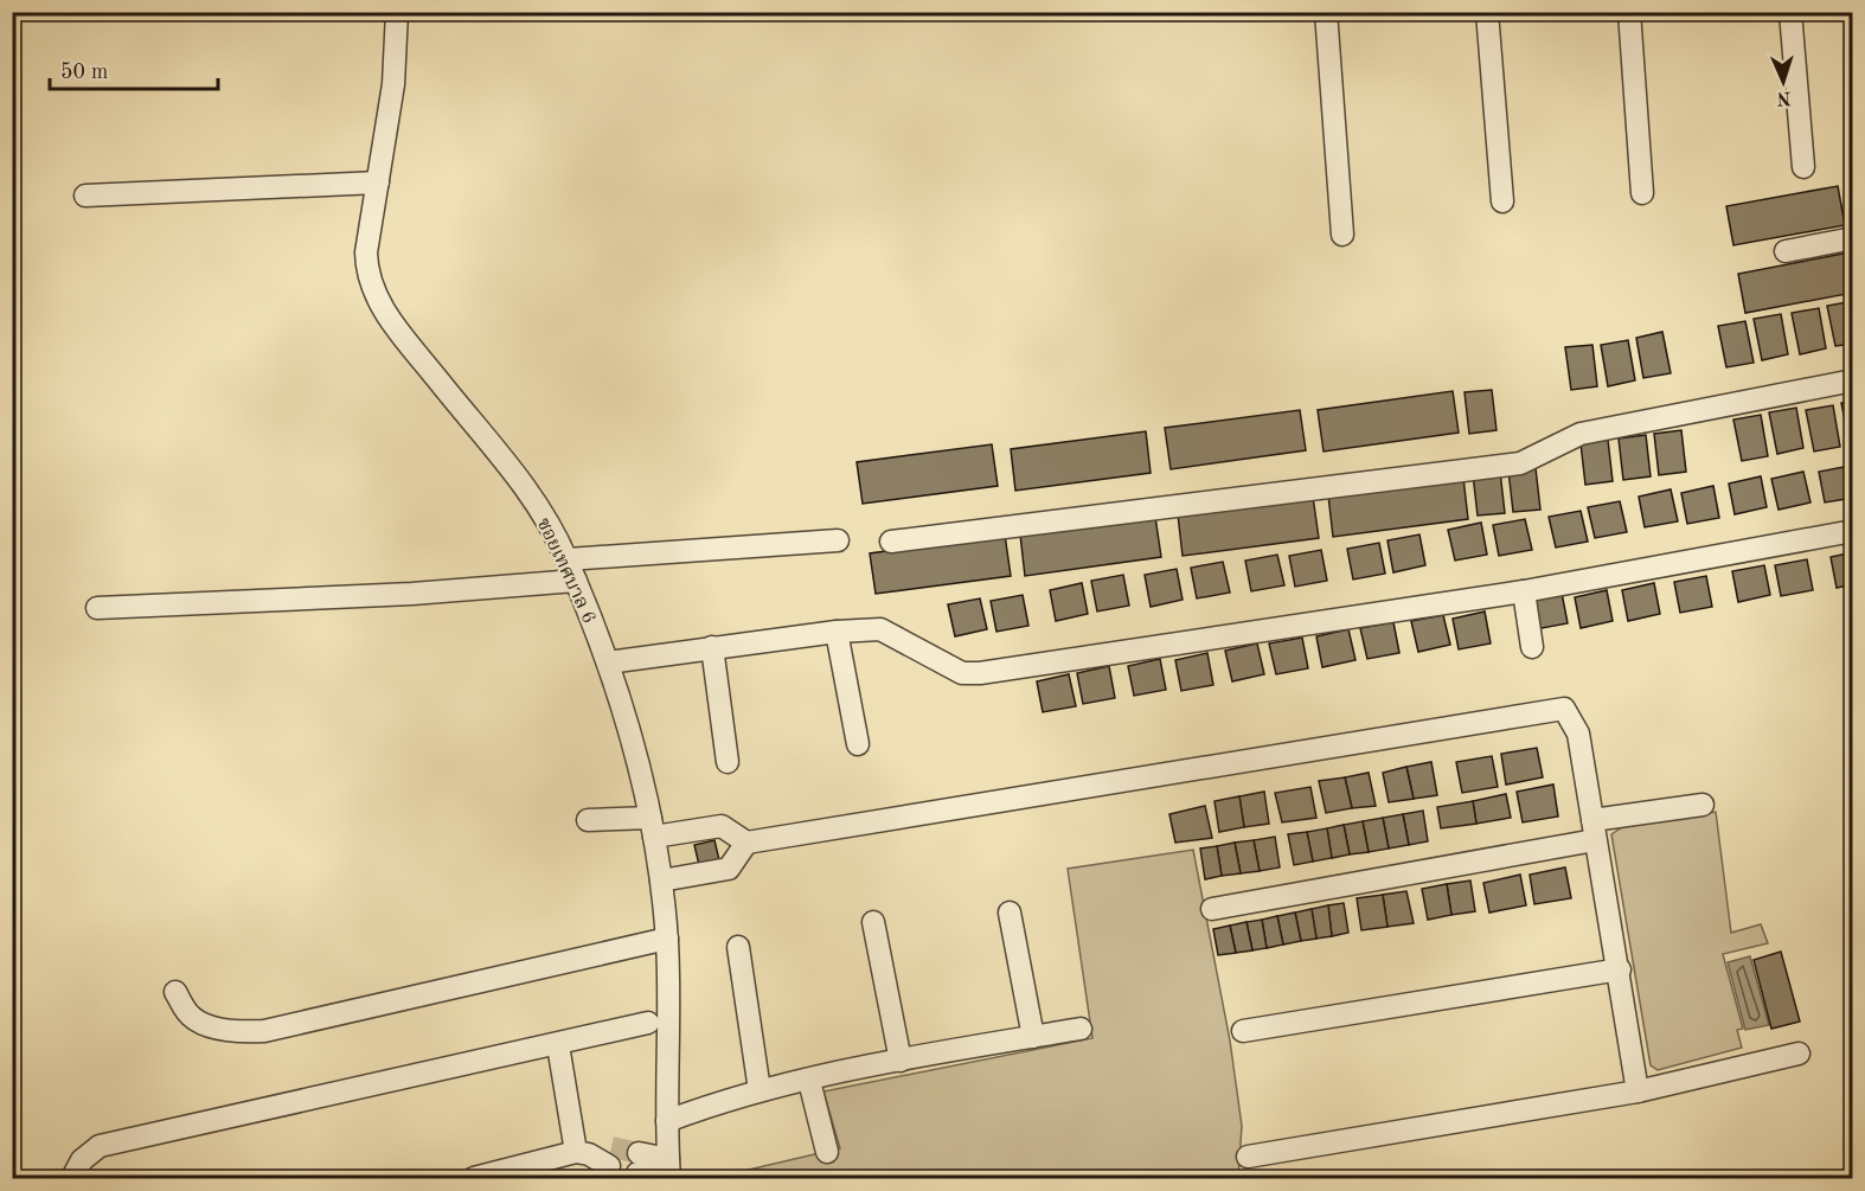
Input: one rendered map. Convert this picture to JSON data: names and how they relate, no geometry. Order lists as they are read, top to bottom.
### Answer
{
  "streets": {
    "street": ["ซอยเทศบาล 6"]
  },
  "scale_bar": "50 m",
  "north": "bottom"
}
